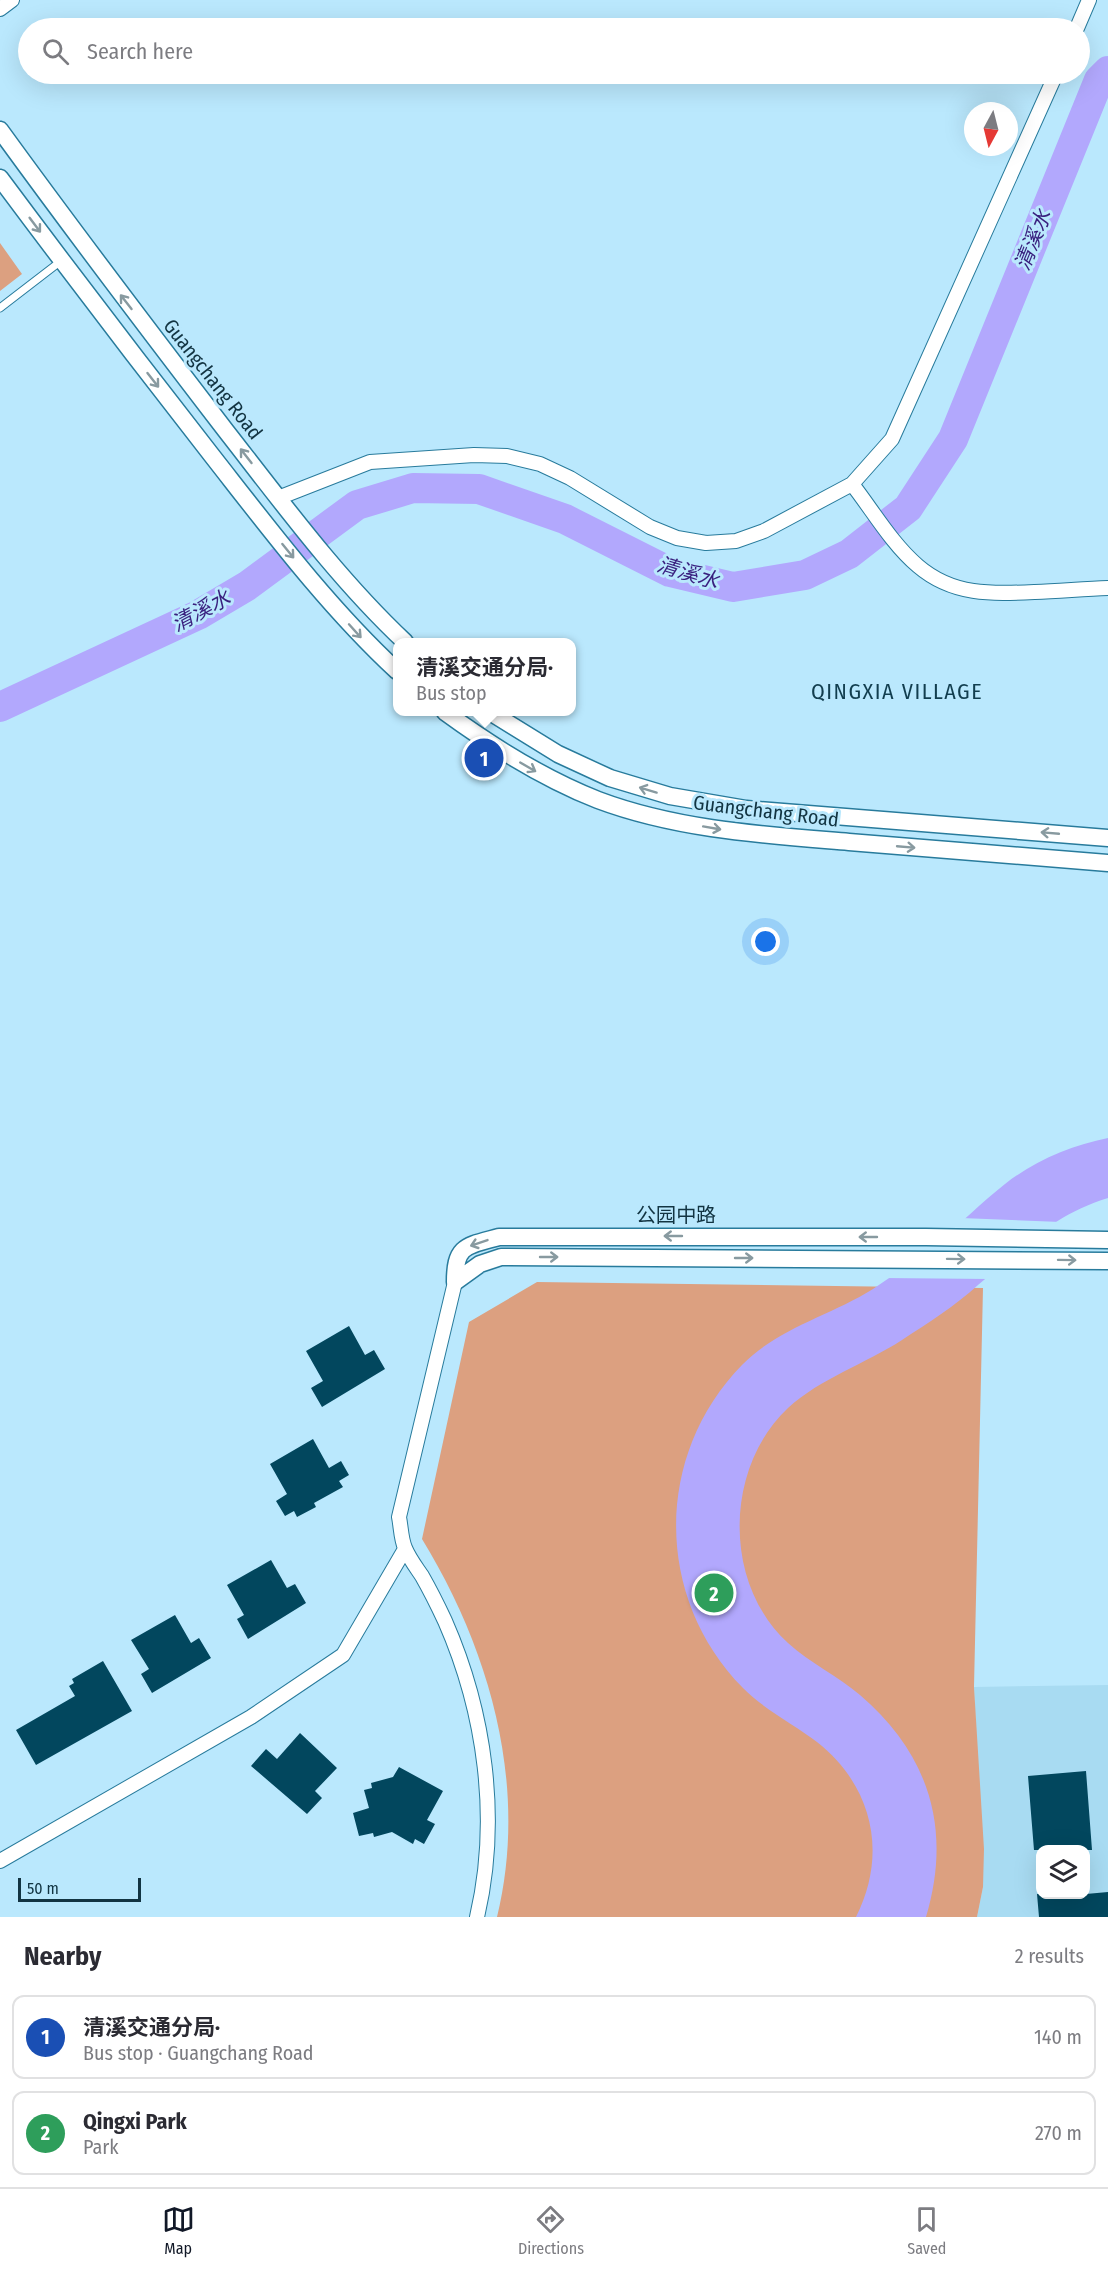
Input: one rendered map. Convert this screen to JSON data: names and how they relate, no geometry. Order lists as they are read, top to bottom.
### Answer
{
  "streets": {
    "street": ["Guangchang Road", "公园中路"]
  },
  "districts": ["QINGXIA VILLAGE"],
  "water": ["清溪水"],
  "scale_bar": "50 m",
  "north": "bottom",
  "page": {
    "search": "Search here",
    "popup": ["清溪交通分局·", "Bus stop"],
    "pins": ["1", "2"],
    "scale": "50 m",
    "heading": ["Nearby", "2 results"],
    "list": [
      {
        "mark": "1",
        "name": "清溪交通分局·",
        "note": "Bus stop · Guangchang Road",
        "value": "140 m"
      },
      {
        "mark": "2",
        "name": "Qingxi Park",
        "note": "Park",
        "value": "270 m"
      }
    ],
    "nav": ["Map", "Directions", "Saved"]
  }
}
